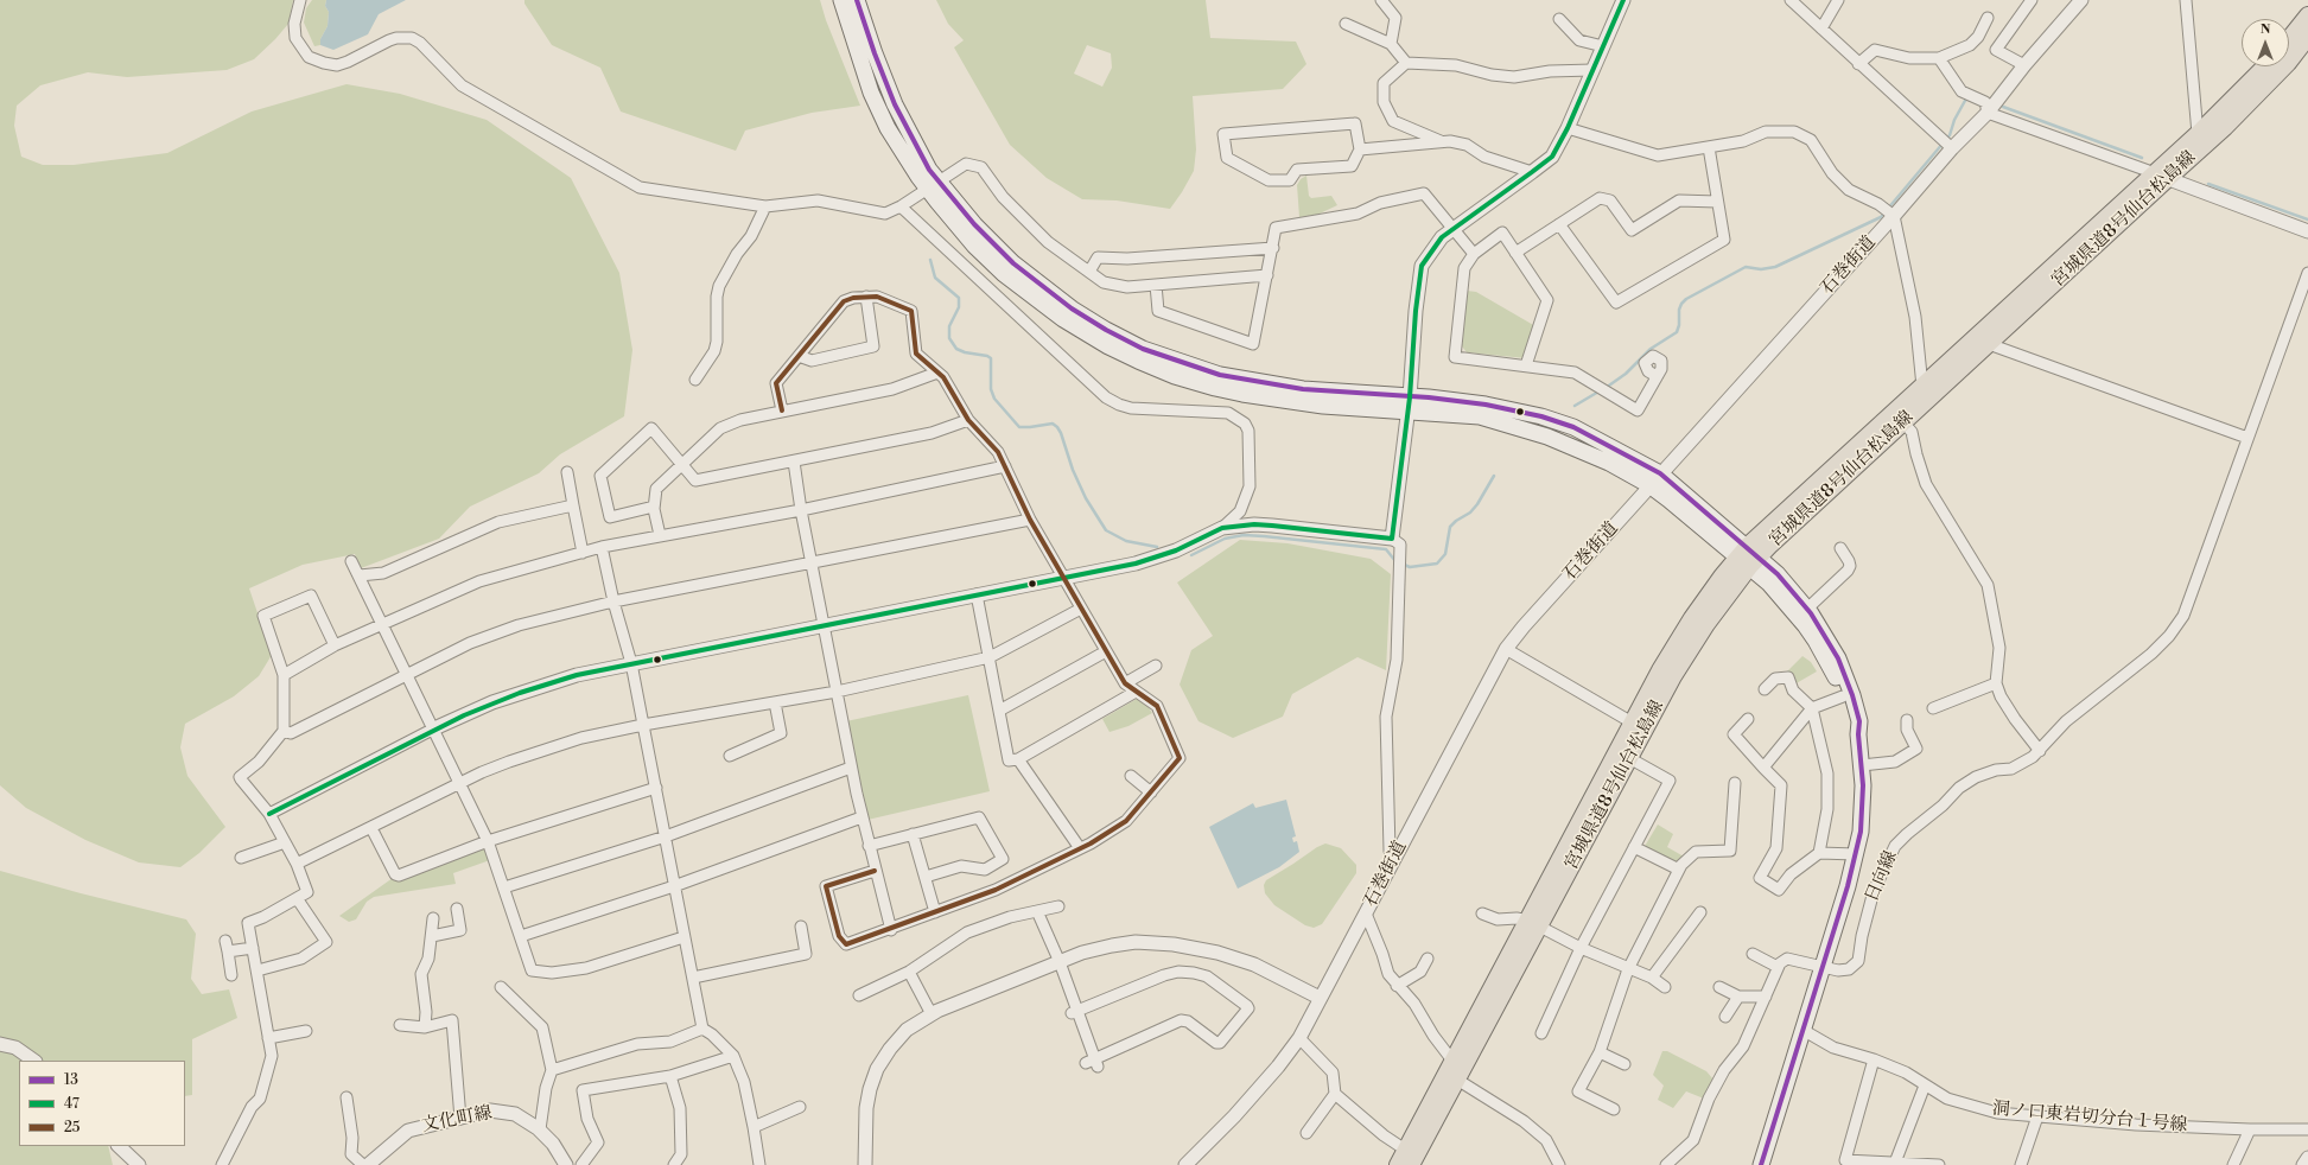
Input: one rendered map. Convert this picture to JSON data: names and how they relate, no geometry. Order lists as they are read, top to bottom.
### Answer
{
  "streets": {
    "main road": ["宮城県道8号仙台松島線"],
    "street": [
      "石巻街道",
      "日向線",
      "洞ノ口東岩切分台１号線",
      "文化町線"
    ]
  },
  "lines": ["transit line 13", "transit line 47", "transit line 25"],
  "legend": ["13", "47", "25"],
  "north": "top"
}
